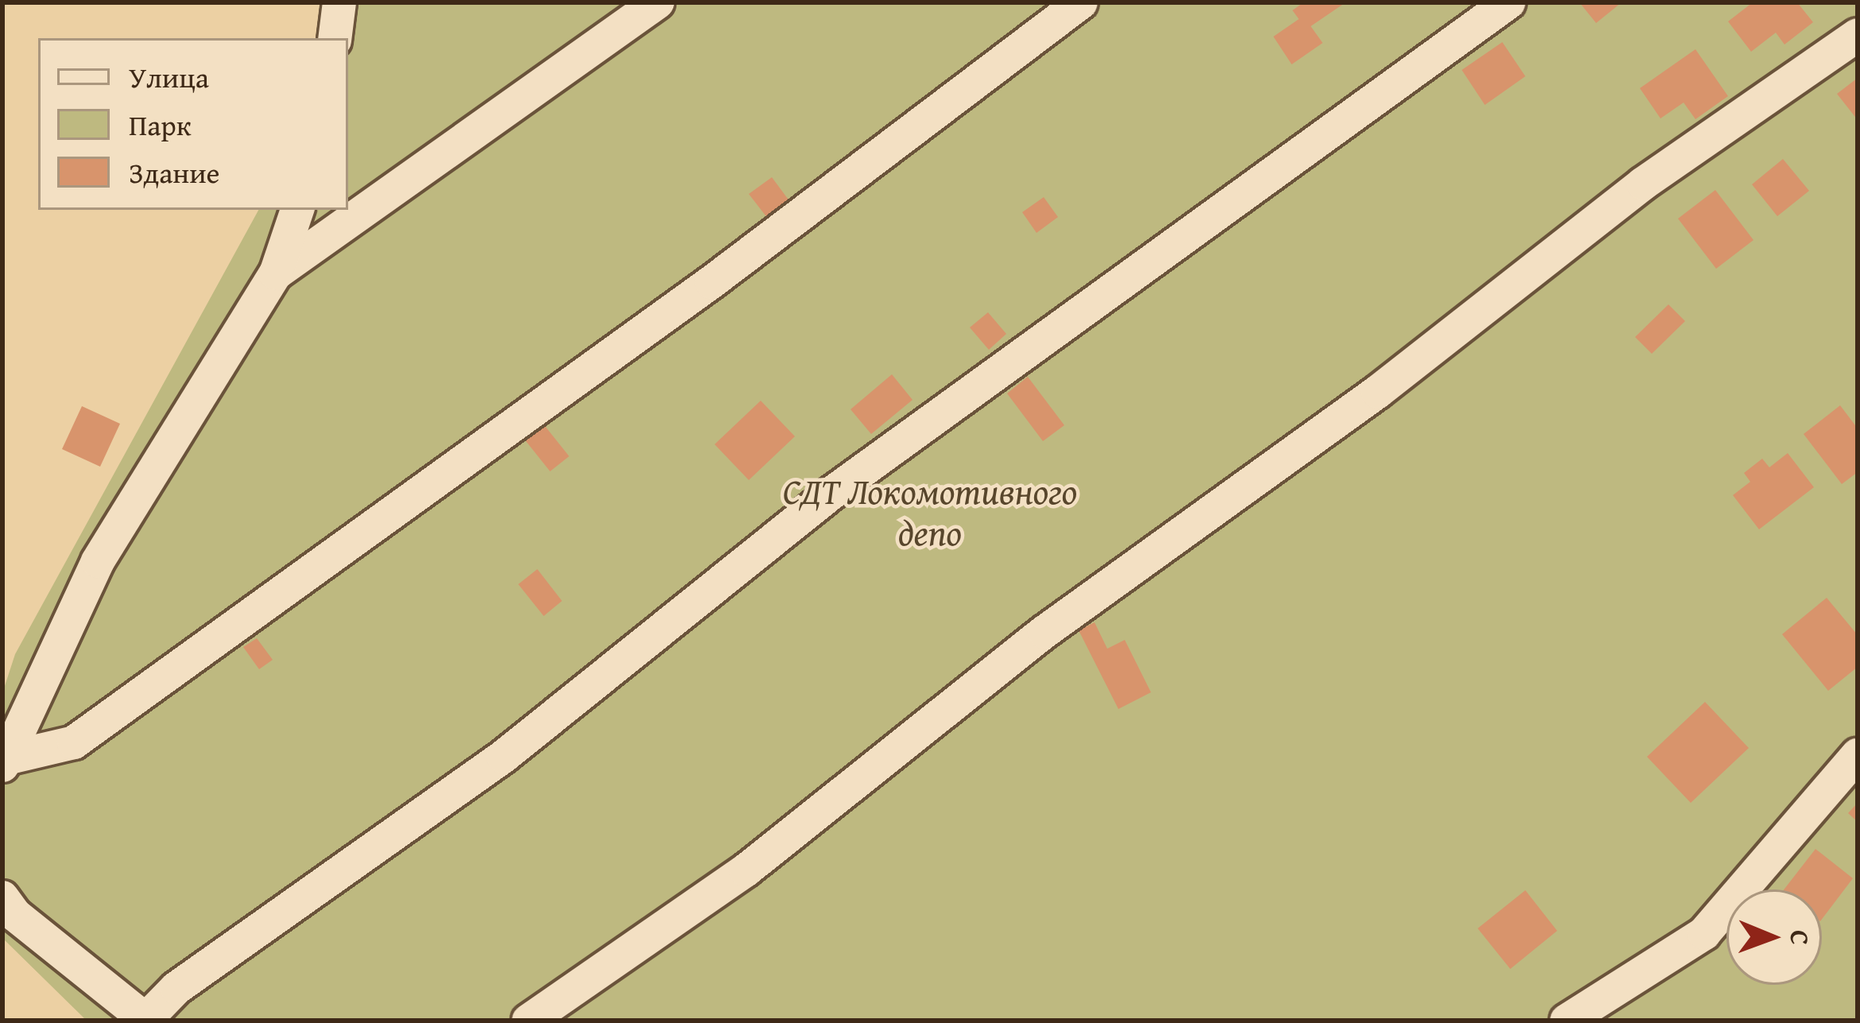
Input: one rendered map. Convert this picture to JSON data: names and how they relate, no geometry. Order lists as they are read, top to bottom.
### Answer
{
  "parks": ["СДТ Локомотивного депо"],
  "legend": ["Улица", "Парк", "Здание"],
  "north": "right"
}
